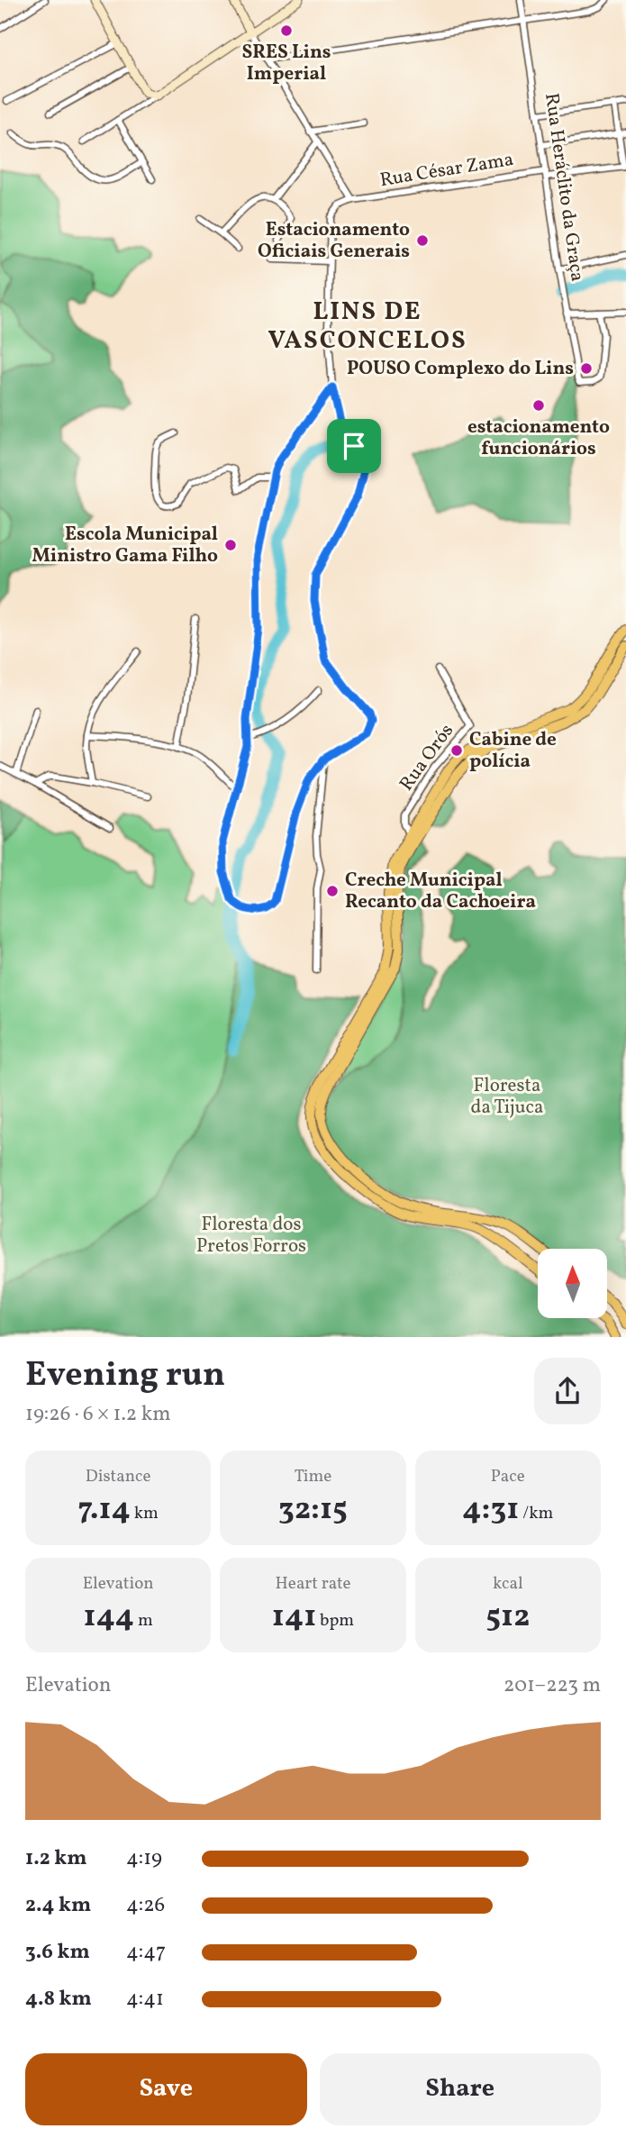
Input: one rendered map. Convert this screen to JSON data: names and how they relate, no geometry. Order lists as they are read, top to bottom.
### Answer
{
  "streets": {
    "street": ["Rua César Zama", "Rua Heráclito da Graça", "Rua Orós"]
  },
  "crossings": [
    ["Rua César Zama", "Rua Heráclito da Graça"]
  ],
  "districts": ["LINS DE VASCONCELOS"],
  "parks": ["Floresta da Tijuca", "Floresta dos Pretos Forros"],
  "places": [
    "SRES Lins Imperial",
    "Estacionamento Oficiais Generais",
    "POUSO Complexo do Lins",
    "estacionamento funcionários",
    "Escola Municipal Ministro Gama Filho",
    "Cabine de polícia",
    "Creche Municipal Recanto da Cachoeira"
  ],
  "north": "top",
  "page": {
    "heading": ["Evening run", "19:26 · 6 × 1.2 km"],
    "stats": [
      ["Distance", "7.14 km"],
      ["Time", "32:15"],
      ["Pace", "4:31 /km"],
      ["Elevation", "144 m"],
      ["Heart rate", "141 bpm"],
      ["kcal", "512"]
    ],
    "chart": ["Elevation", "201–223 m"],
    "list": [
      {
        "name": "1.2 km",
        "note": "4:19"
      },
      {
        "name": "2.4 km",
        "note": "4:26"
      },
      {
        "name": "3.6 km",
        "note": "4:47"
      },
      {
        "name": "4.8 km",
        "note": "4:41"
      }
    ],
    "buttons": ["Save", "Share"]
  }
}
